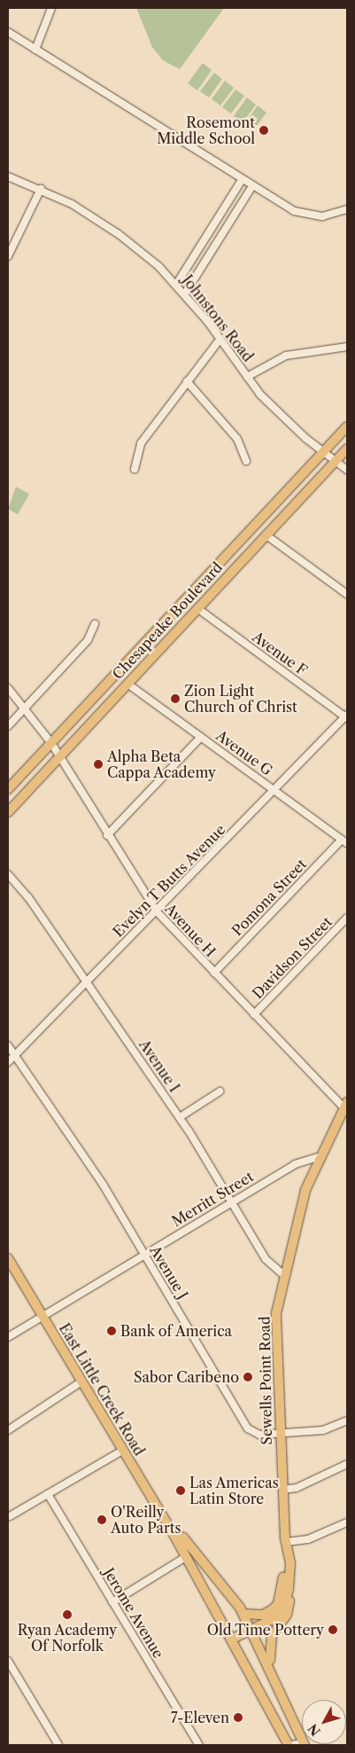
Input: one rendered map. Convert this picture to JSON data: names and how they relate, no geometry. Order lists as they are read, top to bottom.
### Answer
{
  "streets": {
    "main road": ["Chesapeake Boulevard", "Sewells Point Road", "East Little Creek Road"],
    "street": [
      "Johnstons Road",
      "Avenue F",
      "Avenue G",
      "Evelyn T Butts Avenue",
      "Pomona Street",
      "Avenue H",
      "Davidson Street",
      "Avenue I",
      "Merritt Street",
      "Avenue J",
      "Jerome Avenue"
    ]
  },
  "crossings": [
    ["Johnstons Road", "Chesapeake Boulevard"],
    ["Chesapeake Boulevard", "Avenue F"],
    ["Chesapeake Boulevard", "Avenue G"],
    ["Chesapeake Boulevard", "Avenue H"],
    ["Avenue F", "Evelyn T Butts Avenue"],
    ["Avenue G", "Evelyn T Butts Avenue"],
    ["Avenue G", "Pomona Street"],
    ["Evelyn T Butts Avenue", "Avenue H"],
    ["Evelyn T Butts Avenue", "Avenue I"],
    ["Evelyn T Butts Avenue", "Avenue J"],
    ["Pomona Street", "Avenue H"],
    ["Avenue H", "Davidson Street"],
    ["Avenue H", "Sewells Point Road"],
    ["Avenue I", "Merritt Street"],
    ["Avenue I", "Sewells Point Road"],
    ["Merritt Street", "Avenue J"],
    ["Merritt Street", "Sewells Point Road"],
    ["Merritt Street", "East Little Creek Road"],
    ["Avenue J", "Sewells Point Road"],
    ["Sewells Point Road", "East Little Creek Road"]
  ],
  "places": [
    "Rosemont Middle School",
    "Zion Light Church of Christ",
    "Alpha Beta Cappa Academy",
    "Bank of America",
    "Sabor Caribeno",
    "Las Americas Latin Store",
    "O'Reilly Auto Parts",
    "Ryan Academy Of Norfolk",
    "Old Time Pottery",
    "7-Eleven"
  ],
  "north": "bottom left"
}
